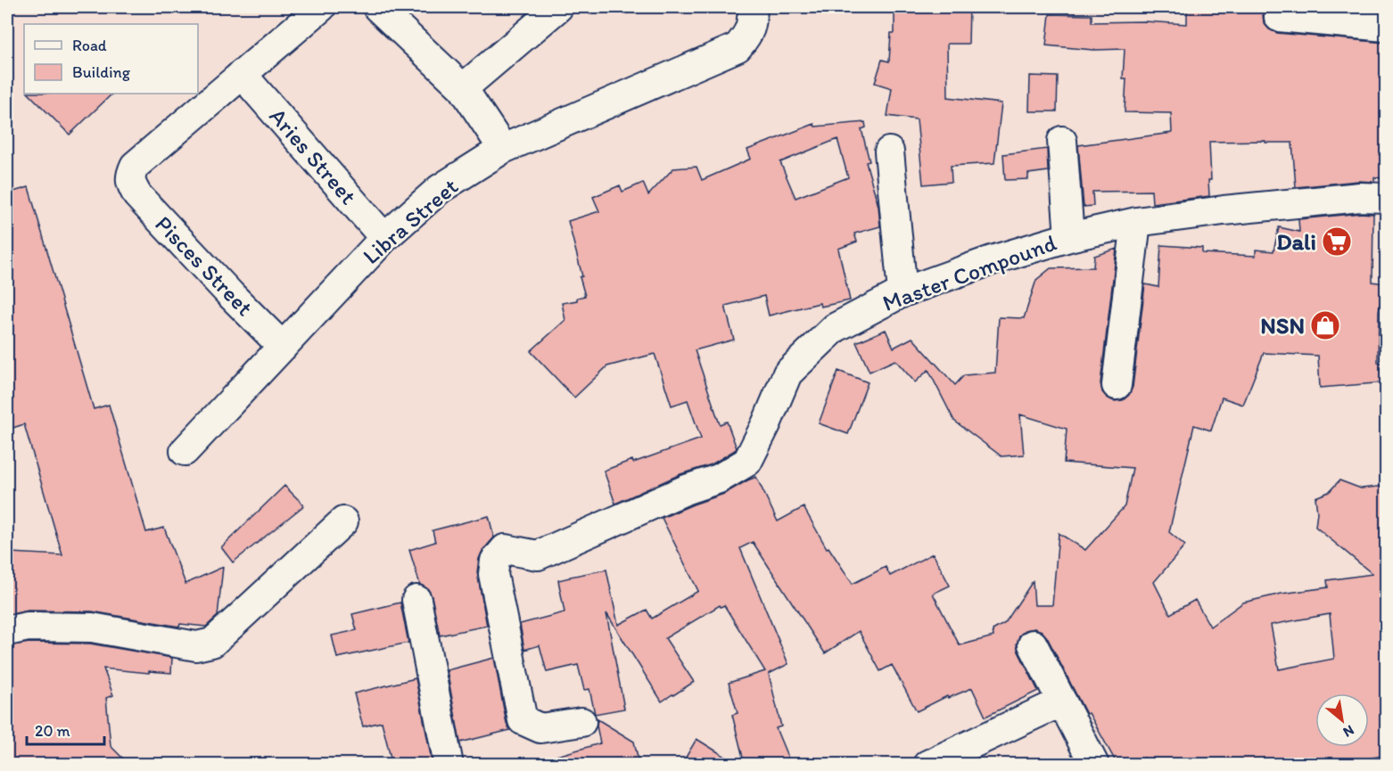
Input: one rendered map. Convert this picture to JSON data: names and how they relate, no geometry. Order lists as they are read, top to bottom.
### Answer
{
  "streets": {
    "street": [
      "Aries Street",
      "Libra Street",
      "Pisces Street",
      "Master Compound"
    ]
  },
  "crossings": [
    ["Aries Street", "Libra Street"],
    ["Aries Street", "Pisces Street"],
    ["Libra Street", "Pisces Street"]
  ],
  "places": {
    "supermarket": ["Dali"],
    "shop": ["NSN"]
  },
  "legend": ["Road", "Building"],
  "scale_bar": "20 m",
  "north": "bottom right"
}
